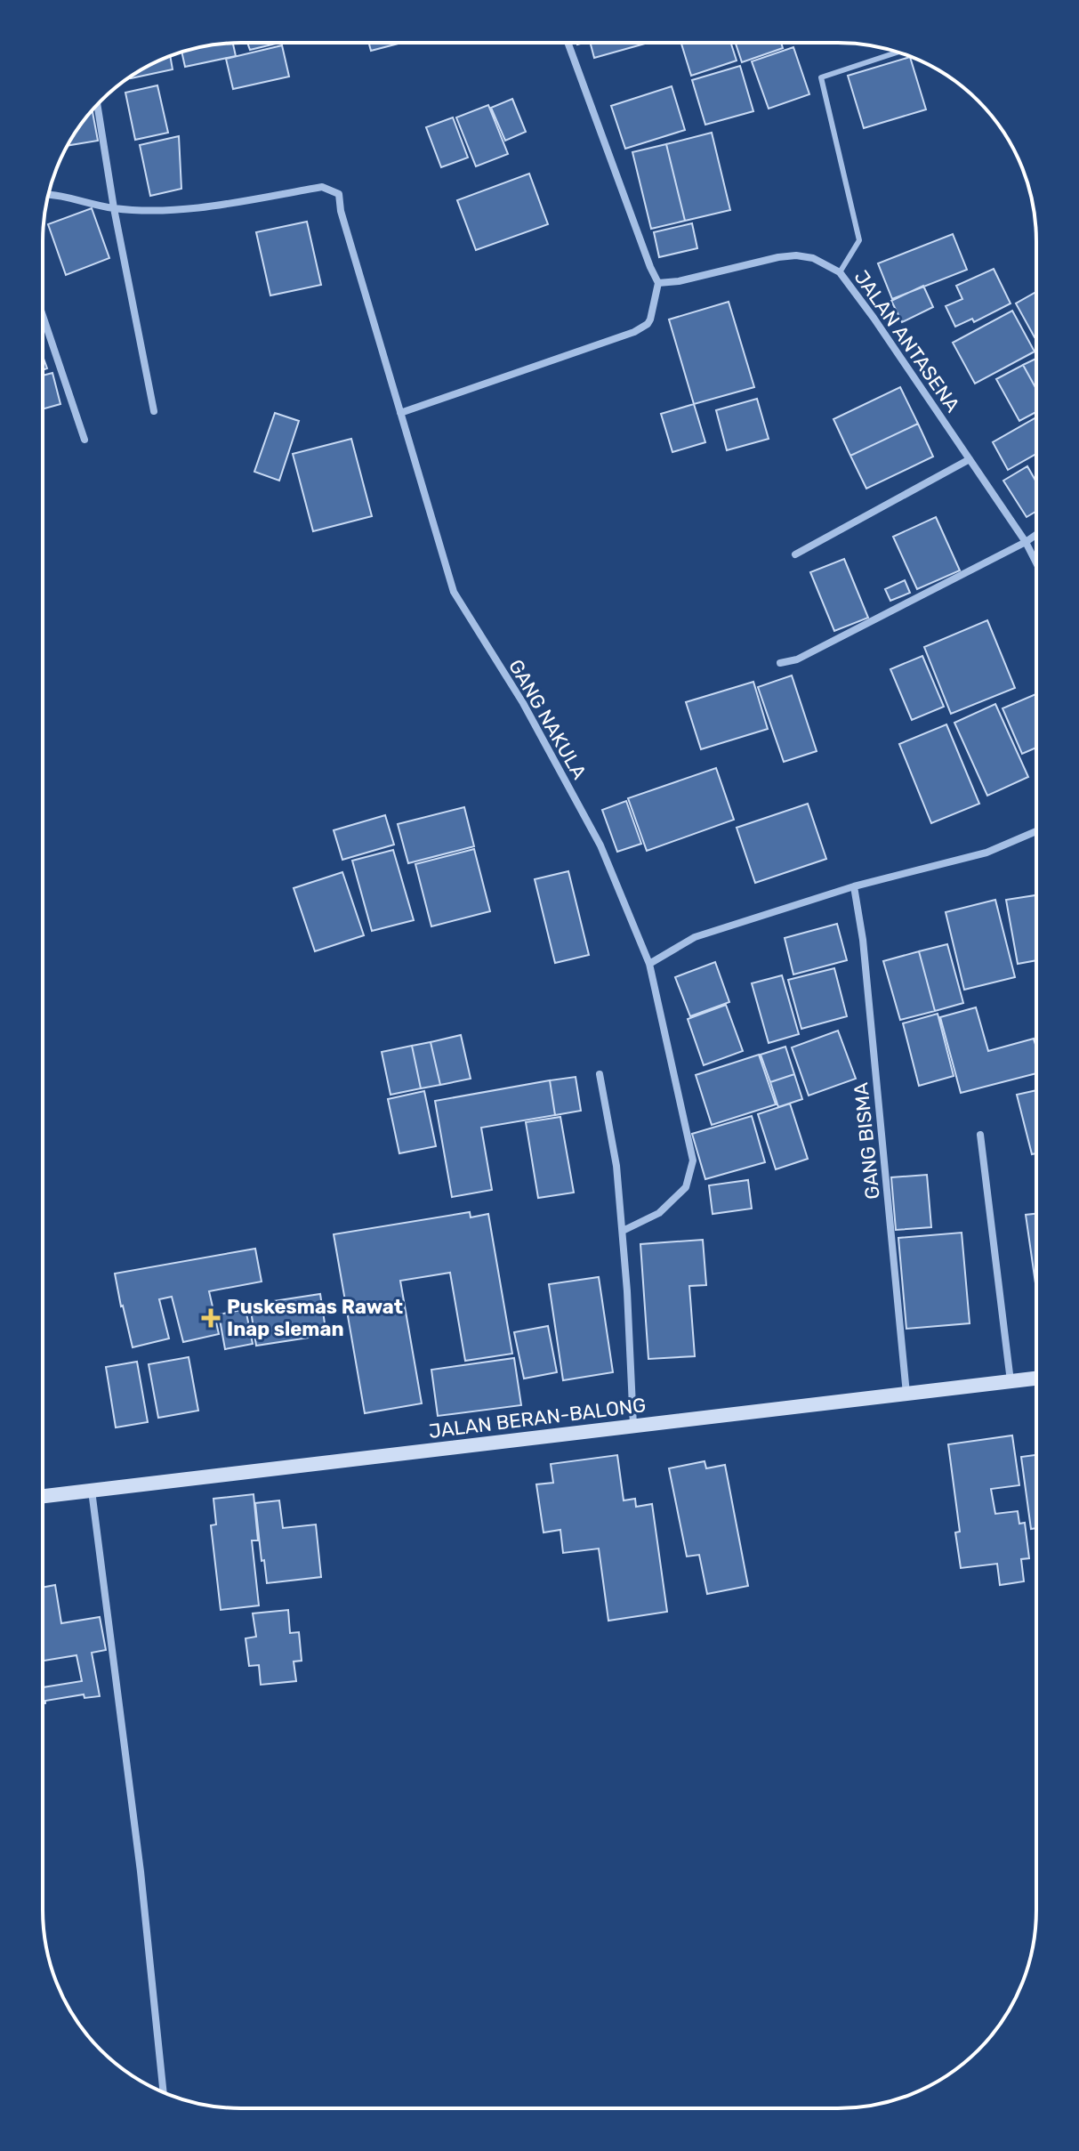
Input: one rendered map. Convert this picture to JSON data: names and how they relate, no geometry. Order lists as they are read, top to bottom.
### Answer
{
  "streets": {
    "main road": ["JALAN BERAN-BALONG"],
    "street": ["JALAN ANTASENA", "GANG NAKULA", "GANG BISMA"]
  },
  "crossings": [
    ["GANG BISMA", "JALAN BERAN-BALONG"]
  ],
  "places": {
    "health": ["Puskesmas Rawat Inap sleman"]
  }
}
